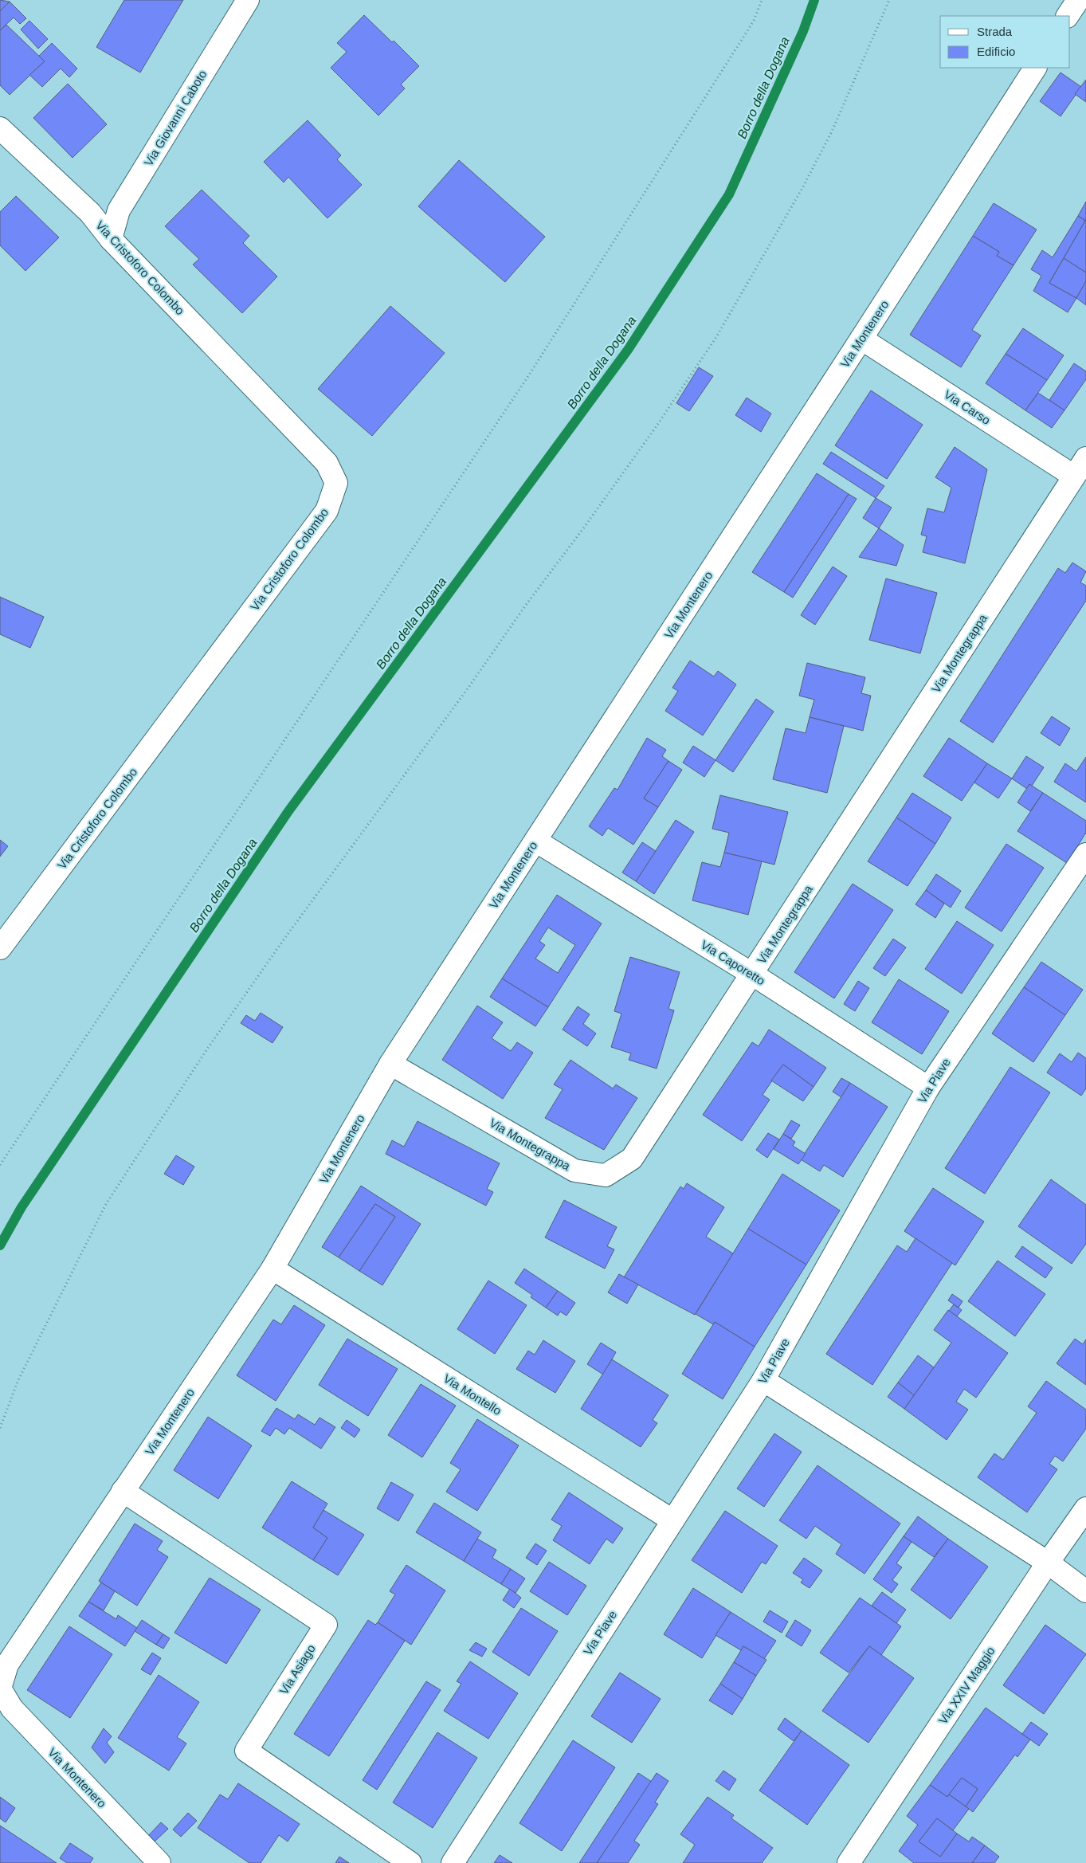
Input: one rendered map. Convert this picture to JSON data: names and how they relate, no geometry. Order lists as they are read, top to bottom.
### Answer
{
  "streets": {
    "street": [
      "Via Giovanni Caboto",
      "Via Cristoforo Colombo",
      "Via Montenero",
      "Via Carso",
      "Via Montegrappa",
      "Via Caporetto",
      "Via Piave",
      "Via Montello",
      "Via Asiago",
      "Via XXIV Maggio"
    ]
  },
  "crossings": [
    ["Via Giovanni Caboto", "Via Cristoforo Colombo"],
    ["Via Montenero", "Via Carso"],
    ["Via Montenero", "Via Montegrappa"],
    ["Via Montenero", "Via Caporetto"],
    ["Via Montenero", "Via Montello"],
    ["Via Montenero", "Via Asiago"],
    ["Via Carso", "Via Montegrappa"],
    ["Via Montegrappa", "Via Caporetto"],
    ["Via Caporetto", "Via Piave"],
    ["Via Piave", "Via Montello"]
  ],
  "water": ["Borro della Dogana"],
  "legend": ["Strada", "Edificio"]
}
